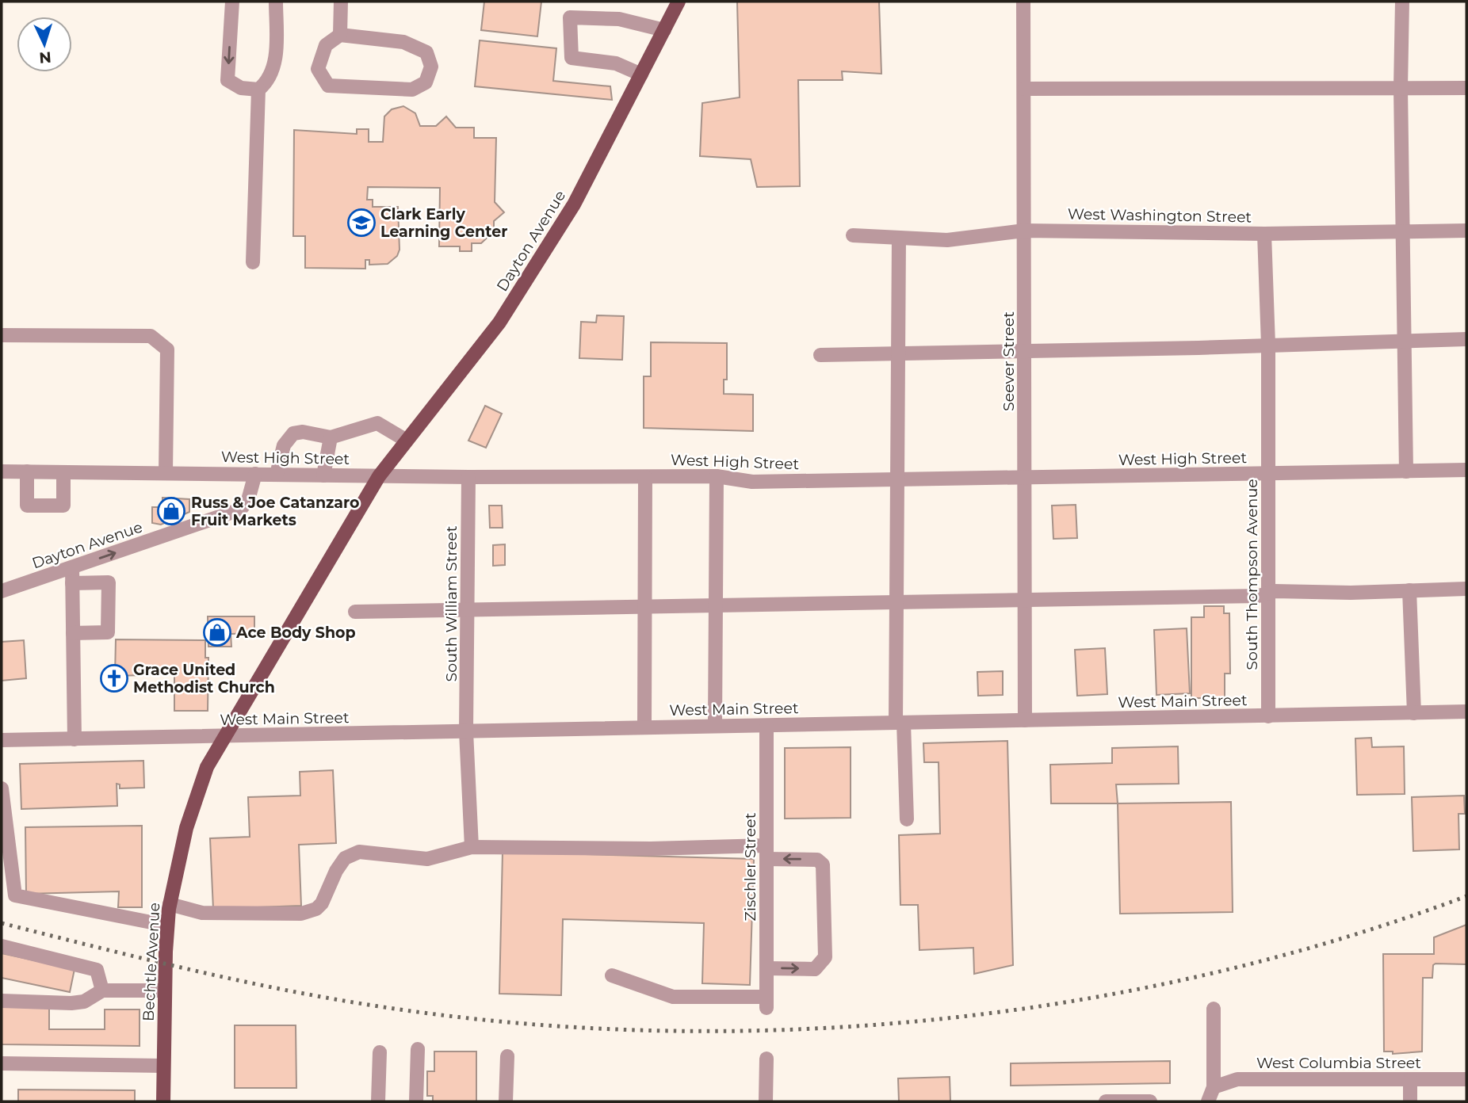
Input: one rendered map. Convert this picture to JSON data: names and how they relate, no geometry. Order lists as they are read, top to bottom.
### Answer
{
  "streets": {
    "main road": ["Dayton Avenue", "Bechtle Avenue"],
    "street": [
      "West Washington Street",
      "Seever Street",
      "West High Street",
      "South Thompson Avenue",
      "South William Street",
      "West Main Street",
      "Zischler Street",
      "West Columbia Street"
    ]
  },
  "crossings": [
    ["West Washington Street", "Seever Street"],
    ["West Washington Street", "South Thompson Avenue"],
    ["Dayton Avenue", "West High Street"],
    ["Dayton Avenue", "Bechtle Avenue"],
    ["Seever Street", "West High Street"],
    ["Seever Street", "West Main Street"],
    ["West High Street", "South Thompson Avenue"],
    ["West High Street", "South William Street"],
    ["West High Street", "Bechtle Avenue"],
    ["South Thompson Avenue", "West Main Street"],
    ["South William Street", "West Main Street"],
    ["West Main Street", "Zischler Street"],
    ["West Main Street", "Bechtle Avenue"]
  ],
  "places": {
    "school or university": ["Clark Early Learning Center"],
    "shop": ["Russ & Joe Catanzaro Fruit Markets", "Ace Body Shop"],
    "church": ["Grace United Methodist Church"]
  },
  "north": "bottom"
}
